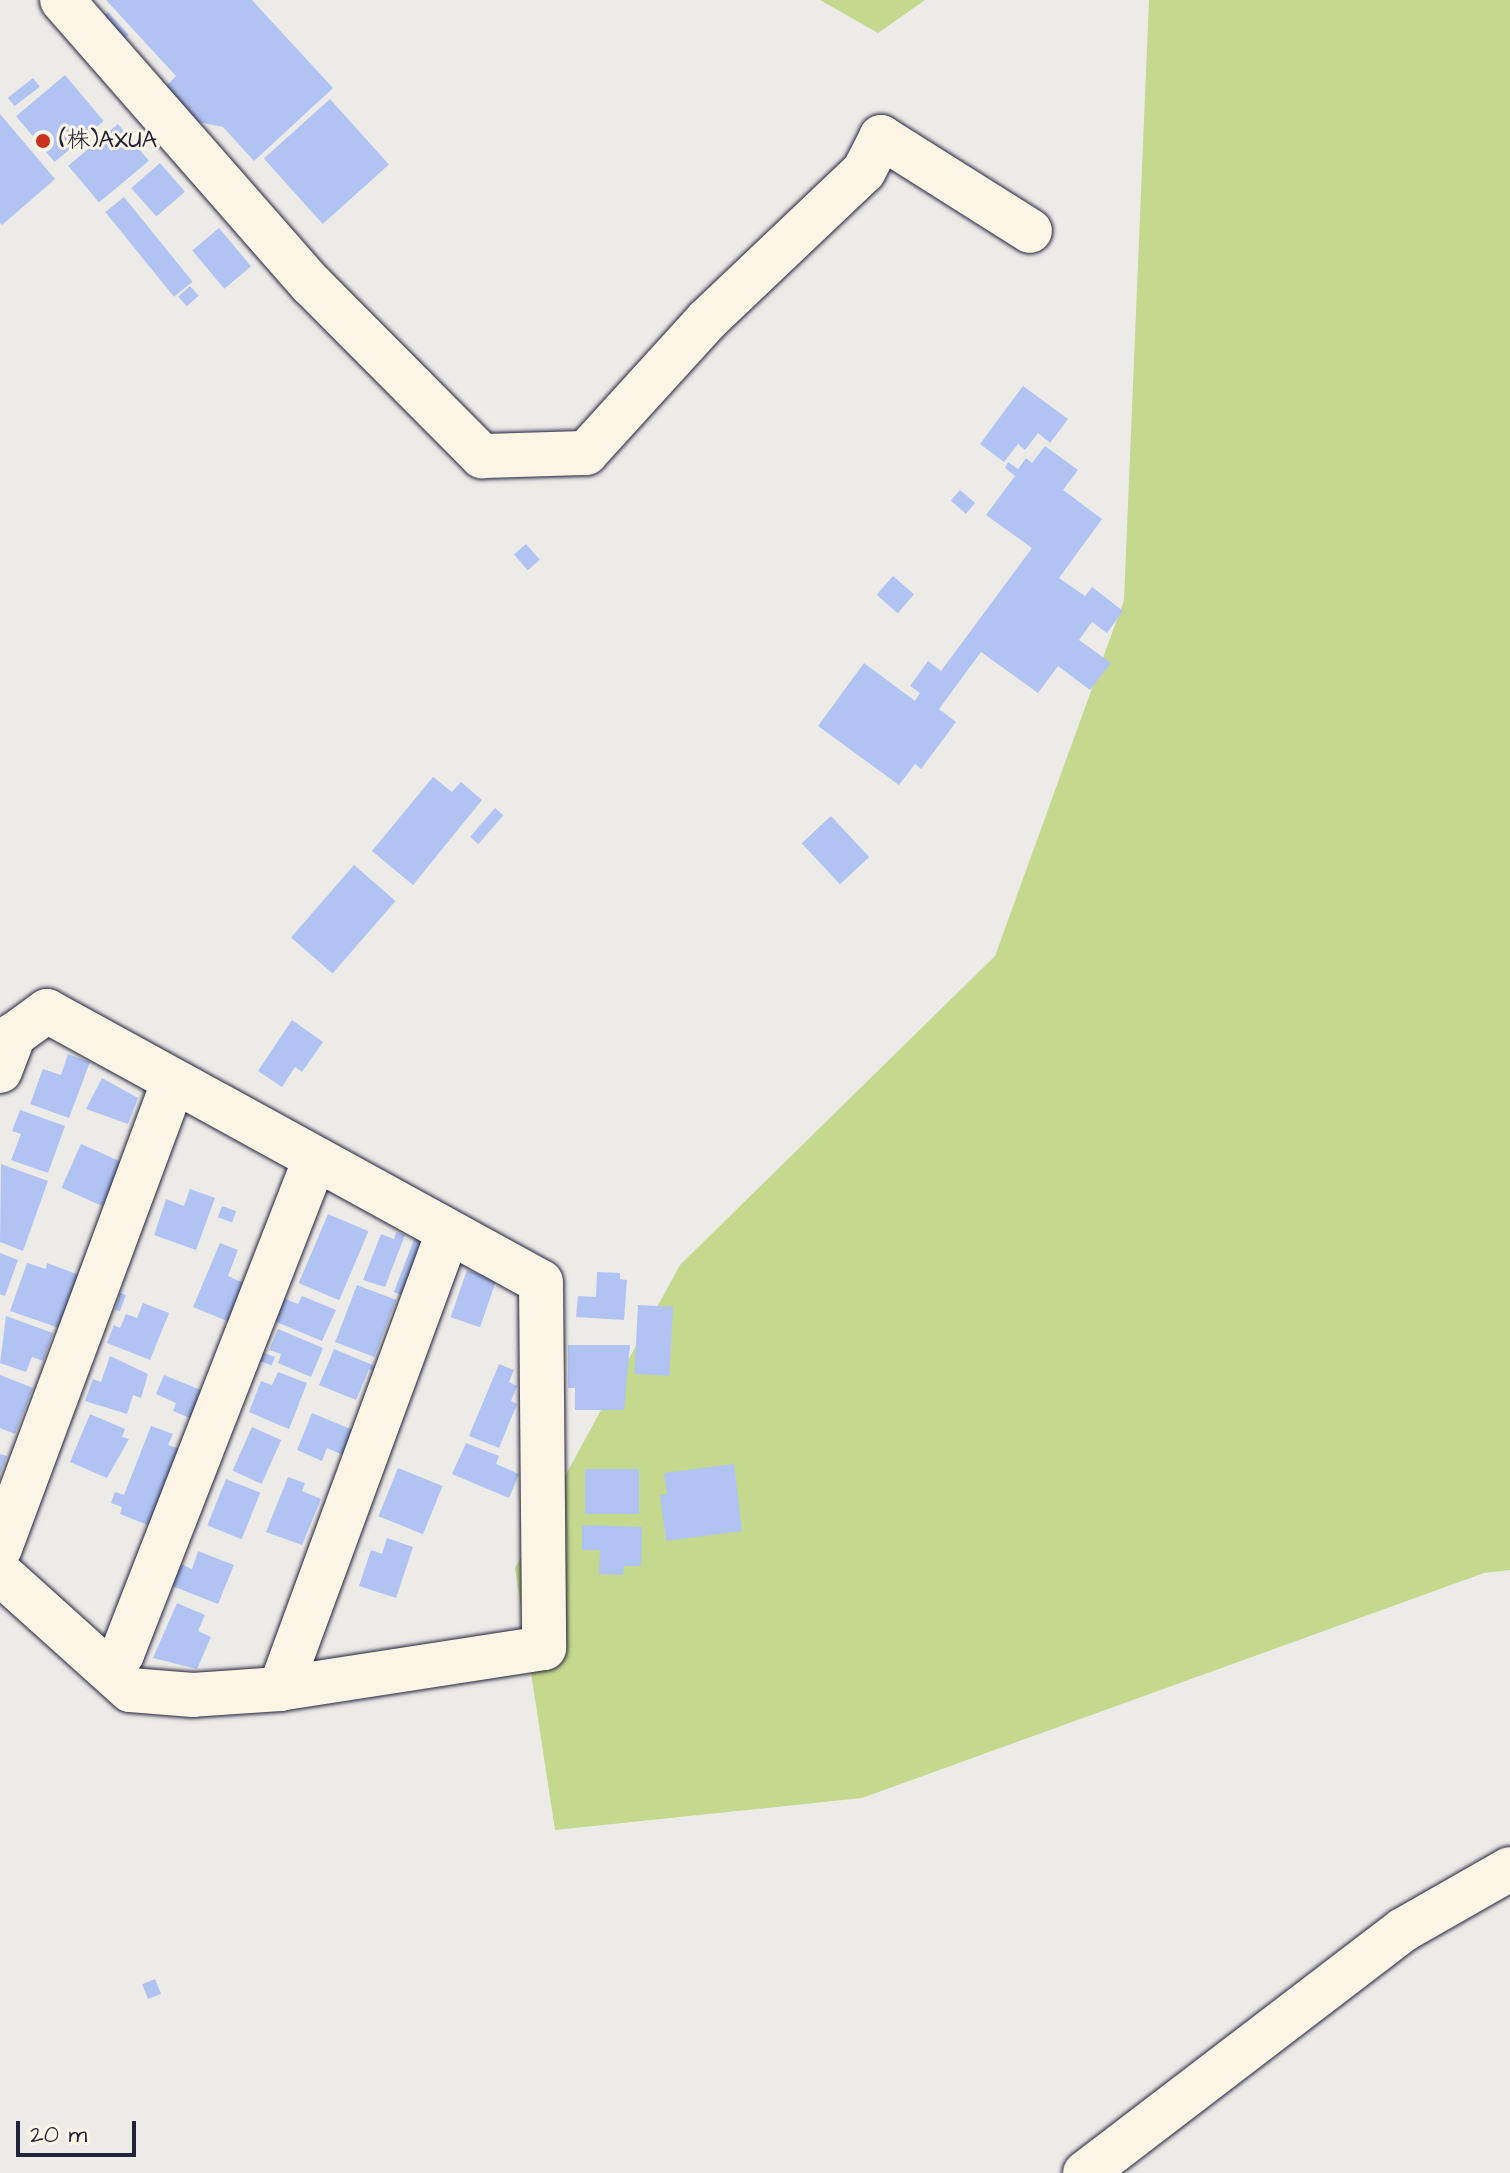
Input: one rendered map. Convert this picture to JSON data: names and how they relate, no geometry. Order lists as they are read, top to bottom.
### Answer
{
  "places": ["(株)AXUA"],
  "scale_bar": "20 m"
}
